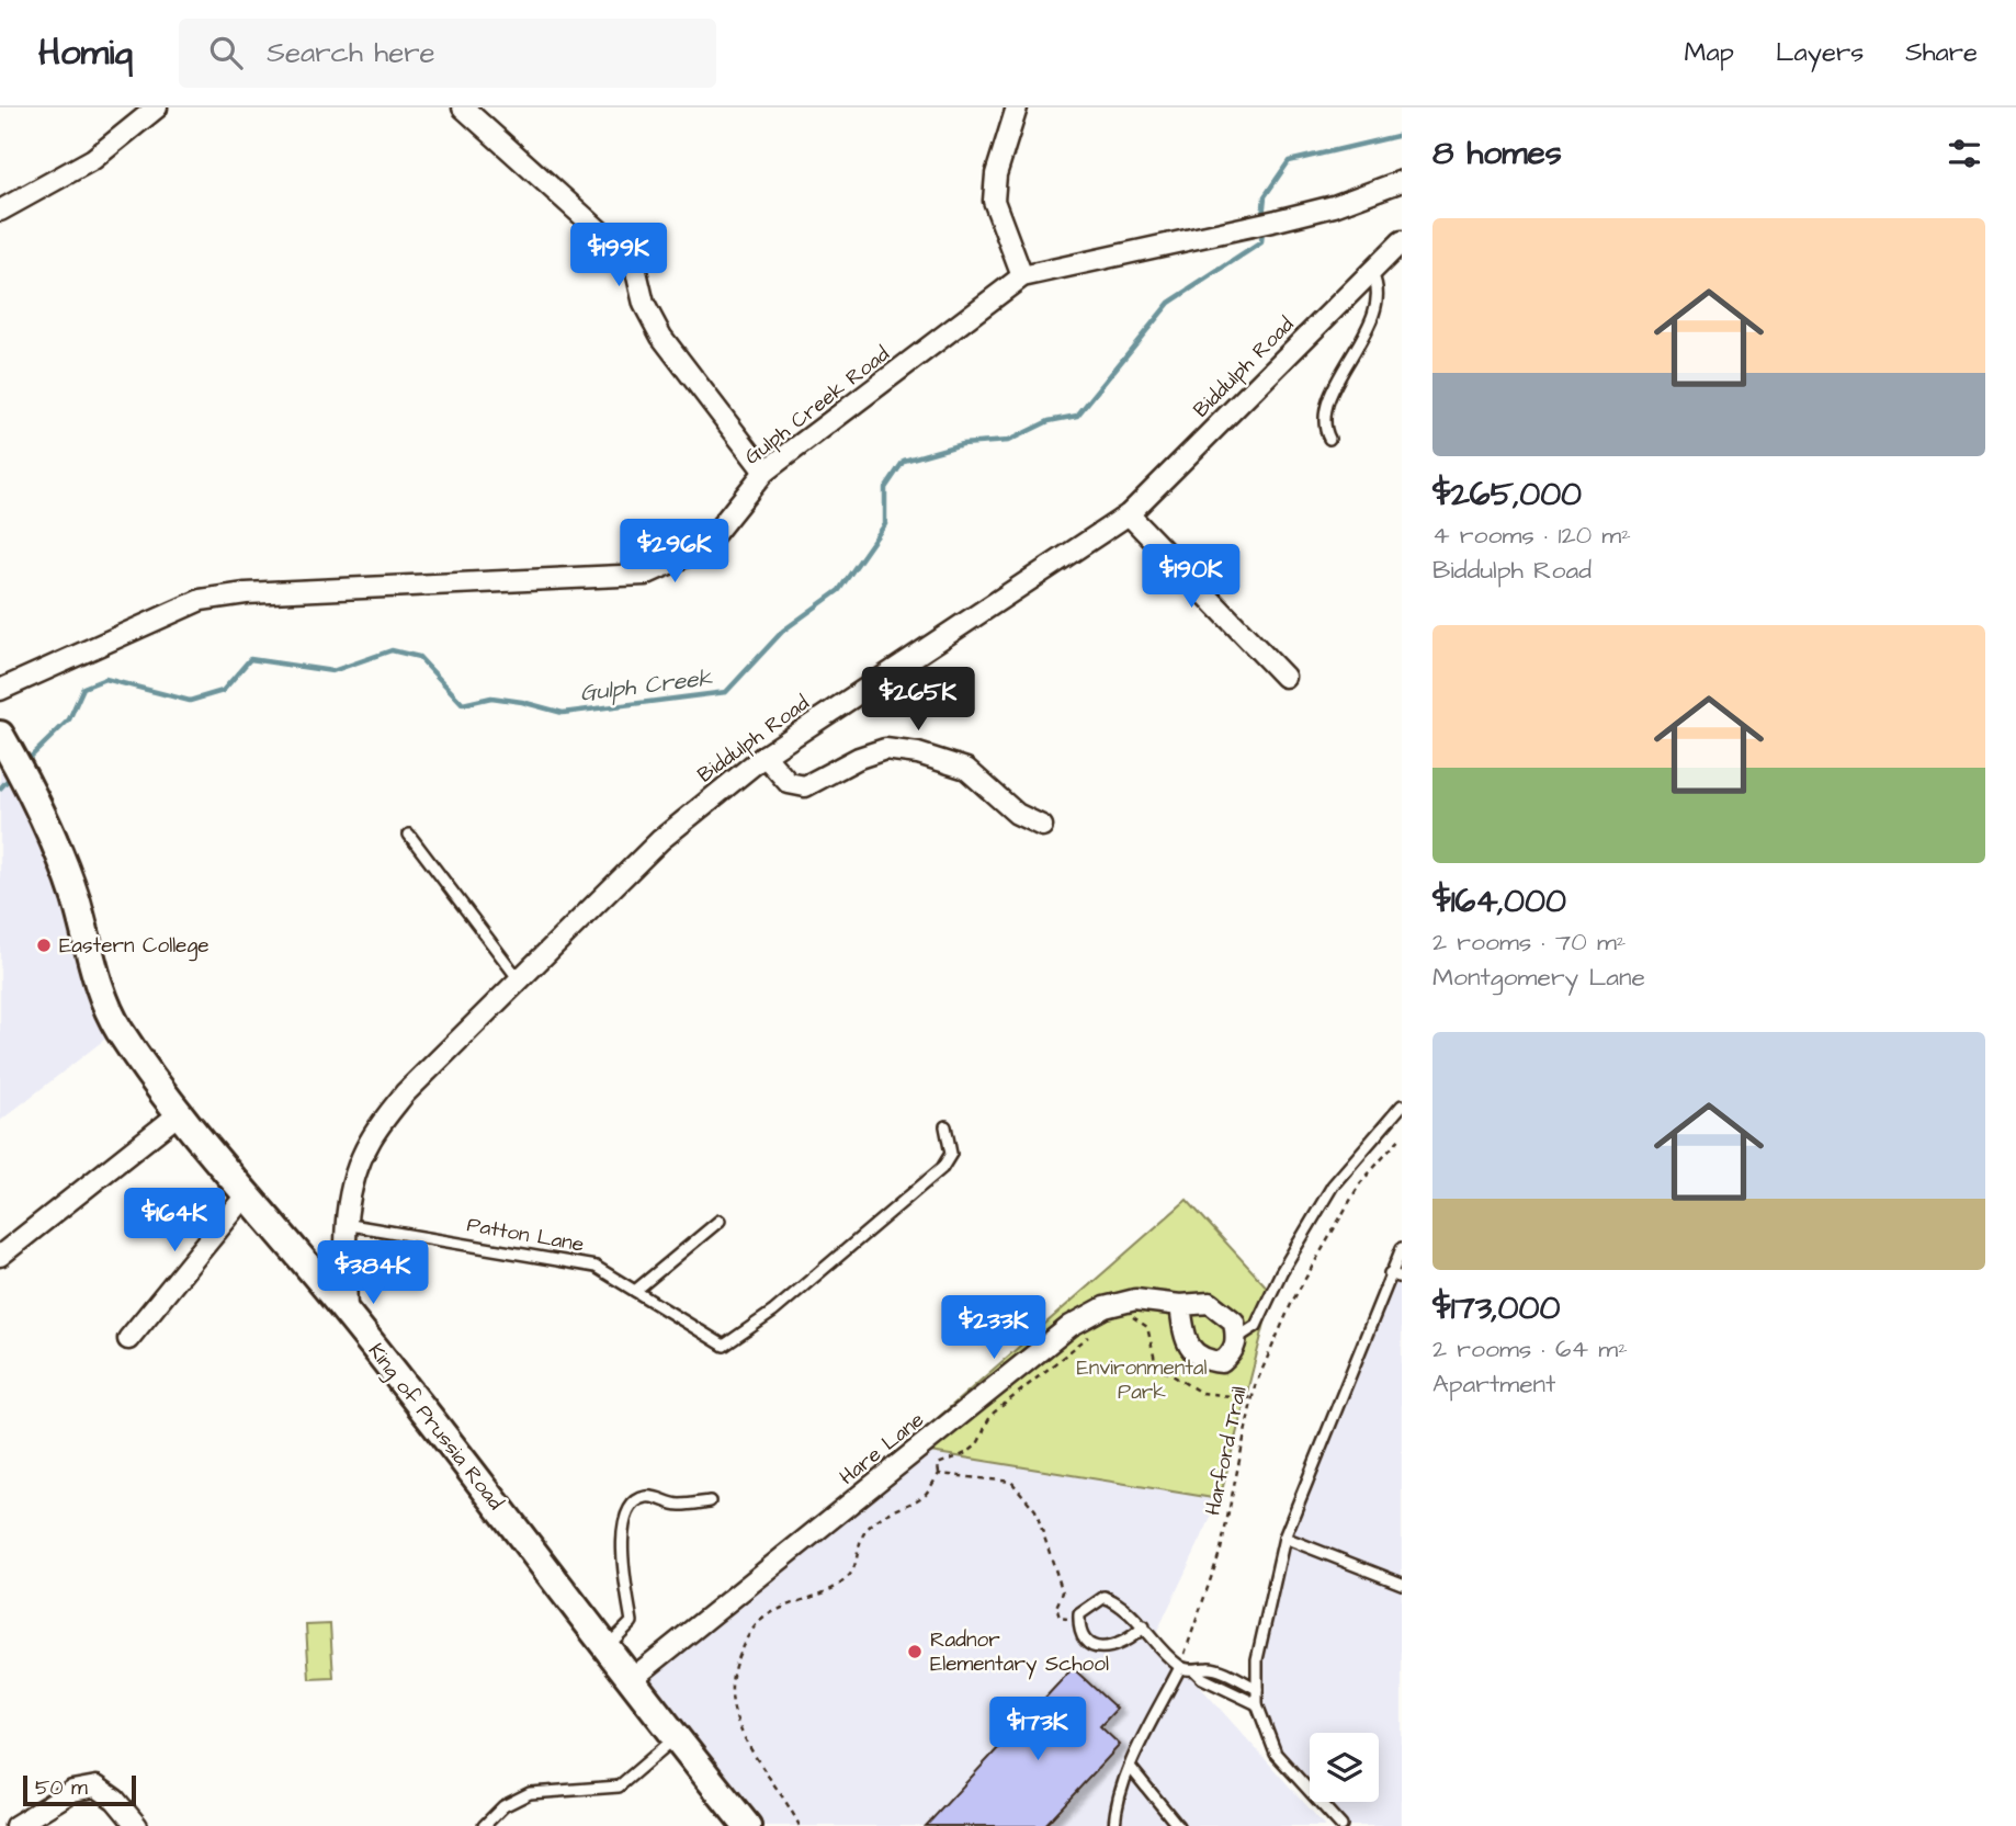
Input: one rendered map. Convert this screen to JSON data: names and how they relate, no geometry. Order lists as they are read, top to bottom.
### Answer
{
  "streets": {
    "street": [
      "Biddulph Road",
      "Gulph Creek Road",
      "King of Prussia Road",
      "Hare Lane"
    ],
    "lane": ["Patton Lane"],
    "path": ["Harford Trail"]
  },
  "crossings": [
    ["Biddulph Road", "Patton Lane"],
    ["Biddulph Road", "King of Prussia Road"],
    ["King of Prussia Road", "Hare Lane"]
  ],
  "water": ["Gulph Creek"],
  "parks": ["Environmental Park"],
  "places": ["Eastern College", "Radnor Elementary School"],
  "scale_bar": "50 m",
  "page": {
    "header": "Homiq",
    "search": "Search here",
    "nav": ["Map", "Layers", "Share"],
    "heading": "8 homes",
    "list": [
      {
        "name": "$265,000",
        "note": "4 rooms · 120 m² · Biddulph Road"
      },
      {
        "name": "$164,000",
        "note": "2 rooms · 70 m² · Montgomery Lane"
      },
      {
        "name": "$173,000",
        "note": "2 rooms · 64 m² · Apartment"
      }
    ],
    "price": [
      "$199K",
      "$296K",
      "$190K",
      "$265K",
      "$164K",
      "$384K",
      "$233K",
      "$173K"
    ],
    "scale": "50 m"
  }
}
